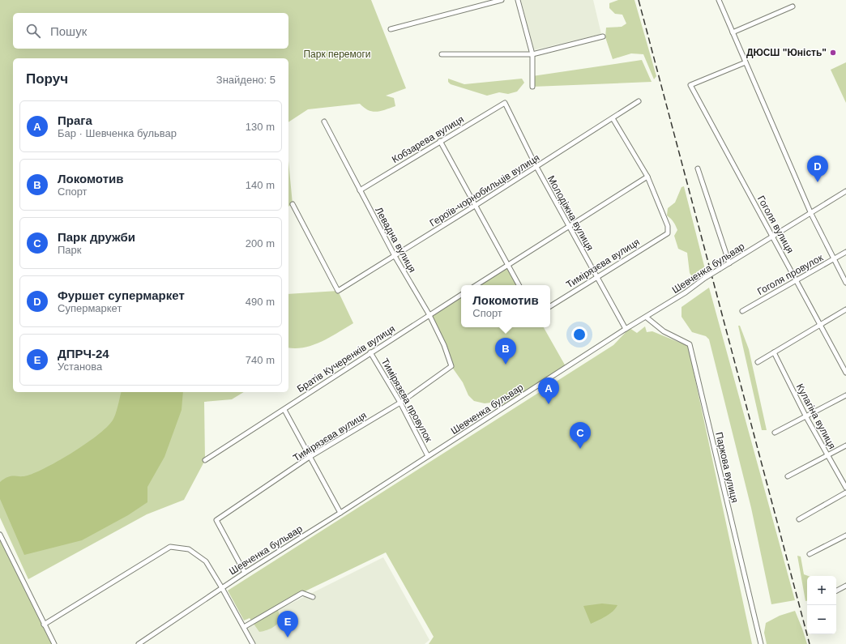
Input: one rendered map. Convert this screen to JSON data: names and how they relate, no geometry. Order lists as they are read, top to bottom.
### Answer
{
  "streets": {
    "street": [
      "Кобзарева вулиця",
      "Героїв-чорнобильців вулиця",
      "Молодіжна вулиця",
      "Гоголя вулиця",
      "Левадна вулиця",
      "Тимірязєва вулиця",
      "Шевченка бульвар",
      "Гоголя провулок",
      "Братів Кучеренків вулиця",
      "Тимірязєва провулок",
      "Кулагіна вулиця",
      "Паркова вулиця"
    ]
  },
  "crossings": [
    ["Кобзарева вулиця", "Молодіжна вулиця"],
    ["Кобзарева вулиця", "Левадна вулиця"],
    ["Героїв-чорнобильців вулиця", "Молодіжна вулиця"],
    ["Героїв-чорнобильців вулиця", "Левадна вулиця"],
    ["Молодіжна вулиця", "Тимірязєва вулиця"],
    ["Молодіжна вулиця", "Шевченка бульвар"],
    ["Гоголя вулиця", "Шевченка бульвар"],
    ["Гоголя вулиця", "Гоголя провулок"],
    ["Левадна вулиця", "Тимірязєва вулиця"],
    ["Левадна вулиця", "Братів Кучеренків вулиця"],
    ["Тимірязєва вулиця", "Шевченка бульвар"],
    ["Тимірязєва вулиця", "Тимірязєва провулок"],
    ["Шевченка бульвар", "Тимірязєва провулок"],
    ["Шевченка бульвар", "Паркова вулиця"],
    ["Братів Кучеренків вулиця", "Тимірязєва провулок"]
  ],
  "parks": ["Парк перемоги"],
  "places": ["ДЮСШ \"Юність\""],
  "page": {
    "search": "Пошук",
    "heading": ["Поруч", "Знайдено: 5"],
    "list": [
      {
        "mark": "A",
        "name": "Прага",
        "note": "Бар · Шевченка бульвар",
        "value": "130 m"
      },
      {
        "mark": "B",
        "name": "Локомотив",
        "note": "Спорт",
        "value": "140 m"
      },
      {
        "mark": "C",
        "name": "Парк дружби",
        "note": "Парк",
        "value": "200 m"
      },
      {
        "mark": "D",
        "name": "Фуршет супермаркет",
        "note": "Супермаркет",
        "value": "490 m"
      },
      {
        "mark": "E",
        "name": "ДПРЧ-24",
        "note": "Установа",
        "value": "740 m"
      }
    ],
    "pins": [
      "D",
      "B",
      "A",
      "C",
      "E"
    ],
    "popup": ["Локомотив", "Спорт"],
    "map_buttons": ["+", "−"]
  }
}
